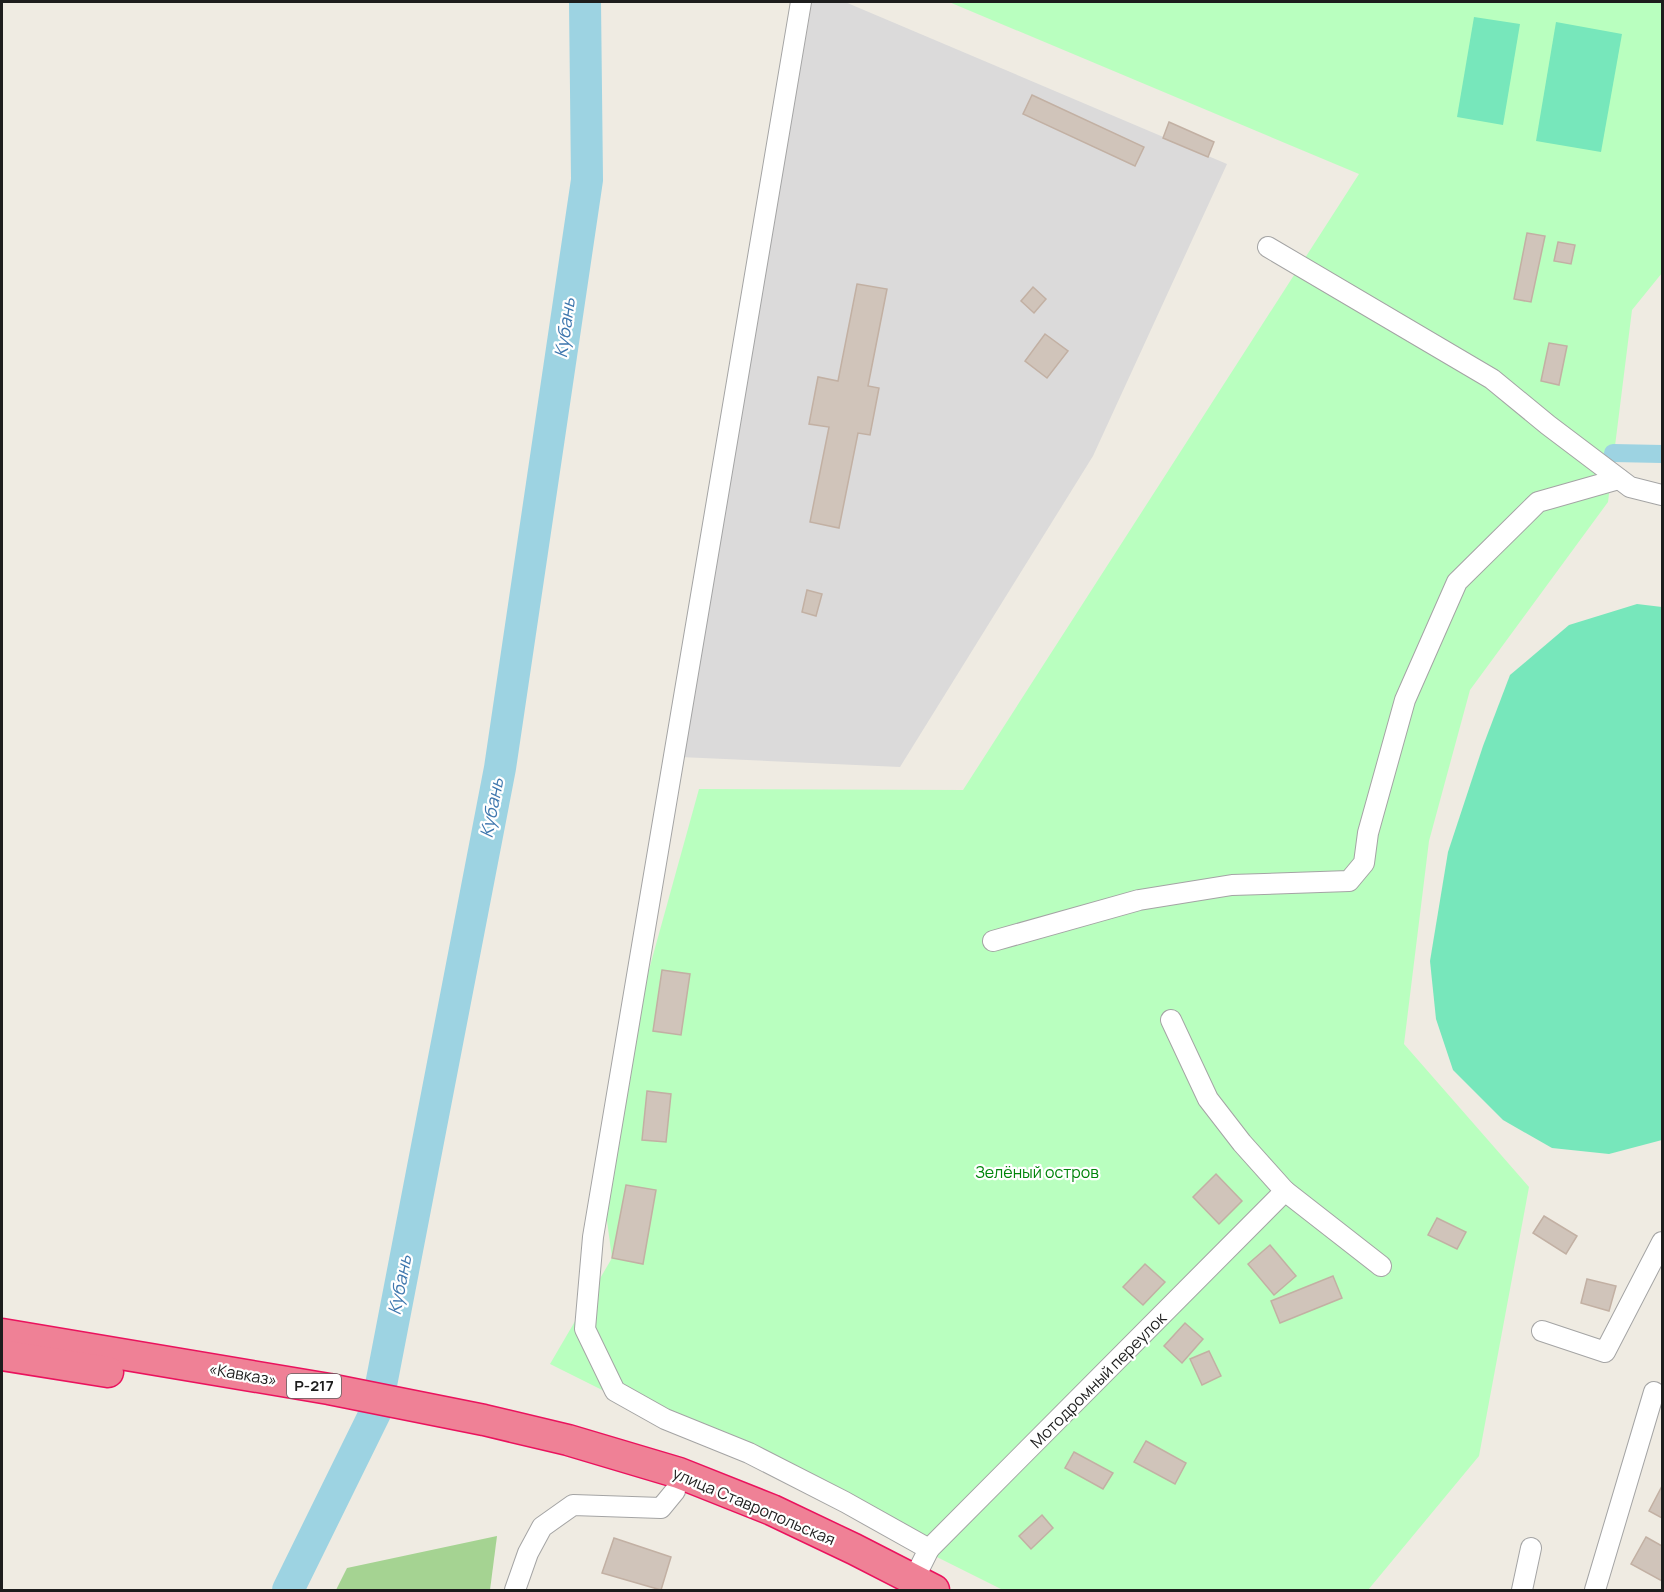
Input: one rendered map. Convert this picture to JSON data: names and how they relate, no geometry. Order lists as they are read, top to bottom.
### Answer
{
  "streets": {
    "highway": ["«Кавказ»", "Р-217", "улица Ставропольская"],
    "street": ["Мотодромный переулок"]
  },
  "crossings": [
    ["«Кавказ»", "Р-217"],
    ["«Кавказ»", "улица Ставропольская"],
    ["Мотодромный переулок", "улица Ставропольская"]
  ],
  "water": ["Кубань"],
  "parks": ["Зелёный остров"]
}
